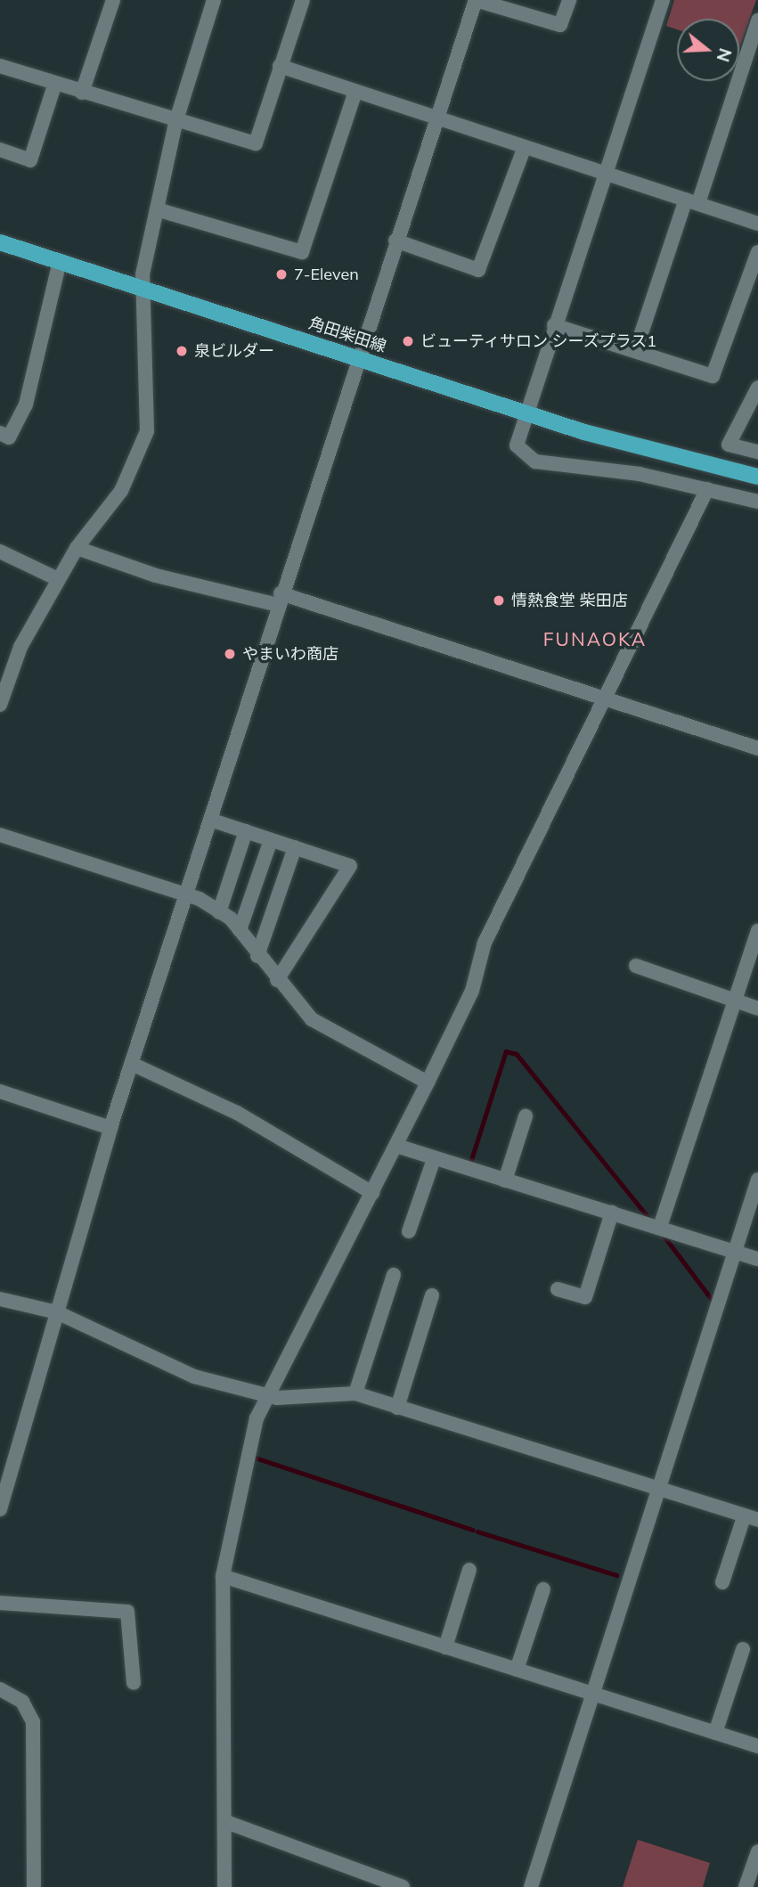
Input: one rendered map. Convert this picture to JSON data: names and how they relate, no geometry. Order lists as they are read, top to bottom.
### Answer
{
  "streets": {
    "main road": ["角田柴田線"]
  },
  "districts": ["FUNAOKA"],
  "places": [
    "7-Eleven",
    "ビューティサロン シーズプラス1",
    "泉ビルダー",
    "情熱食堂 柴田店",
    "やまいわ商店"
  ],
  "north": "right"
}
